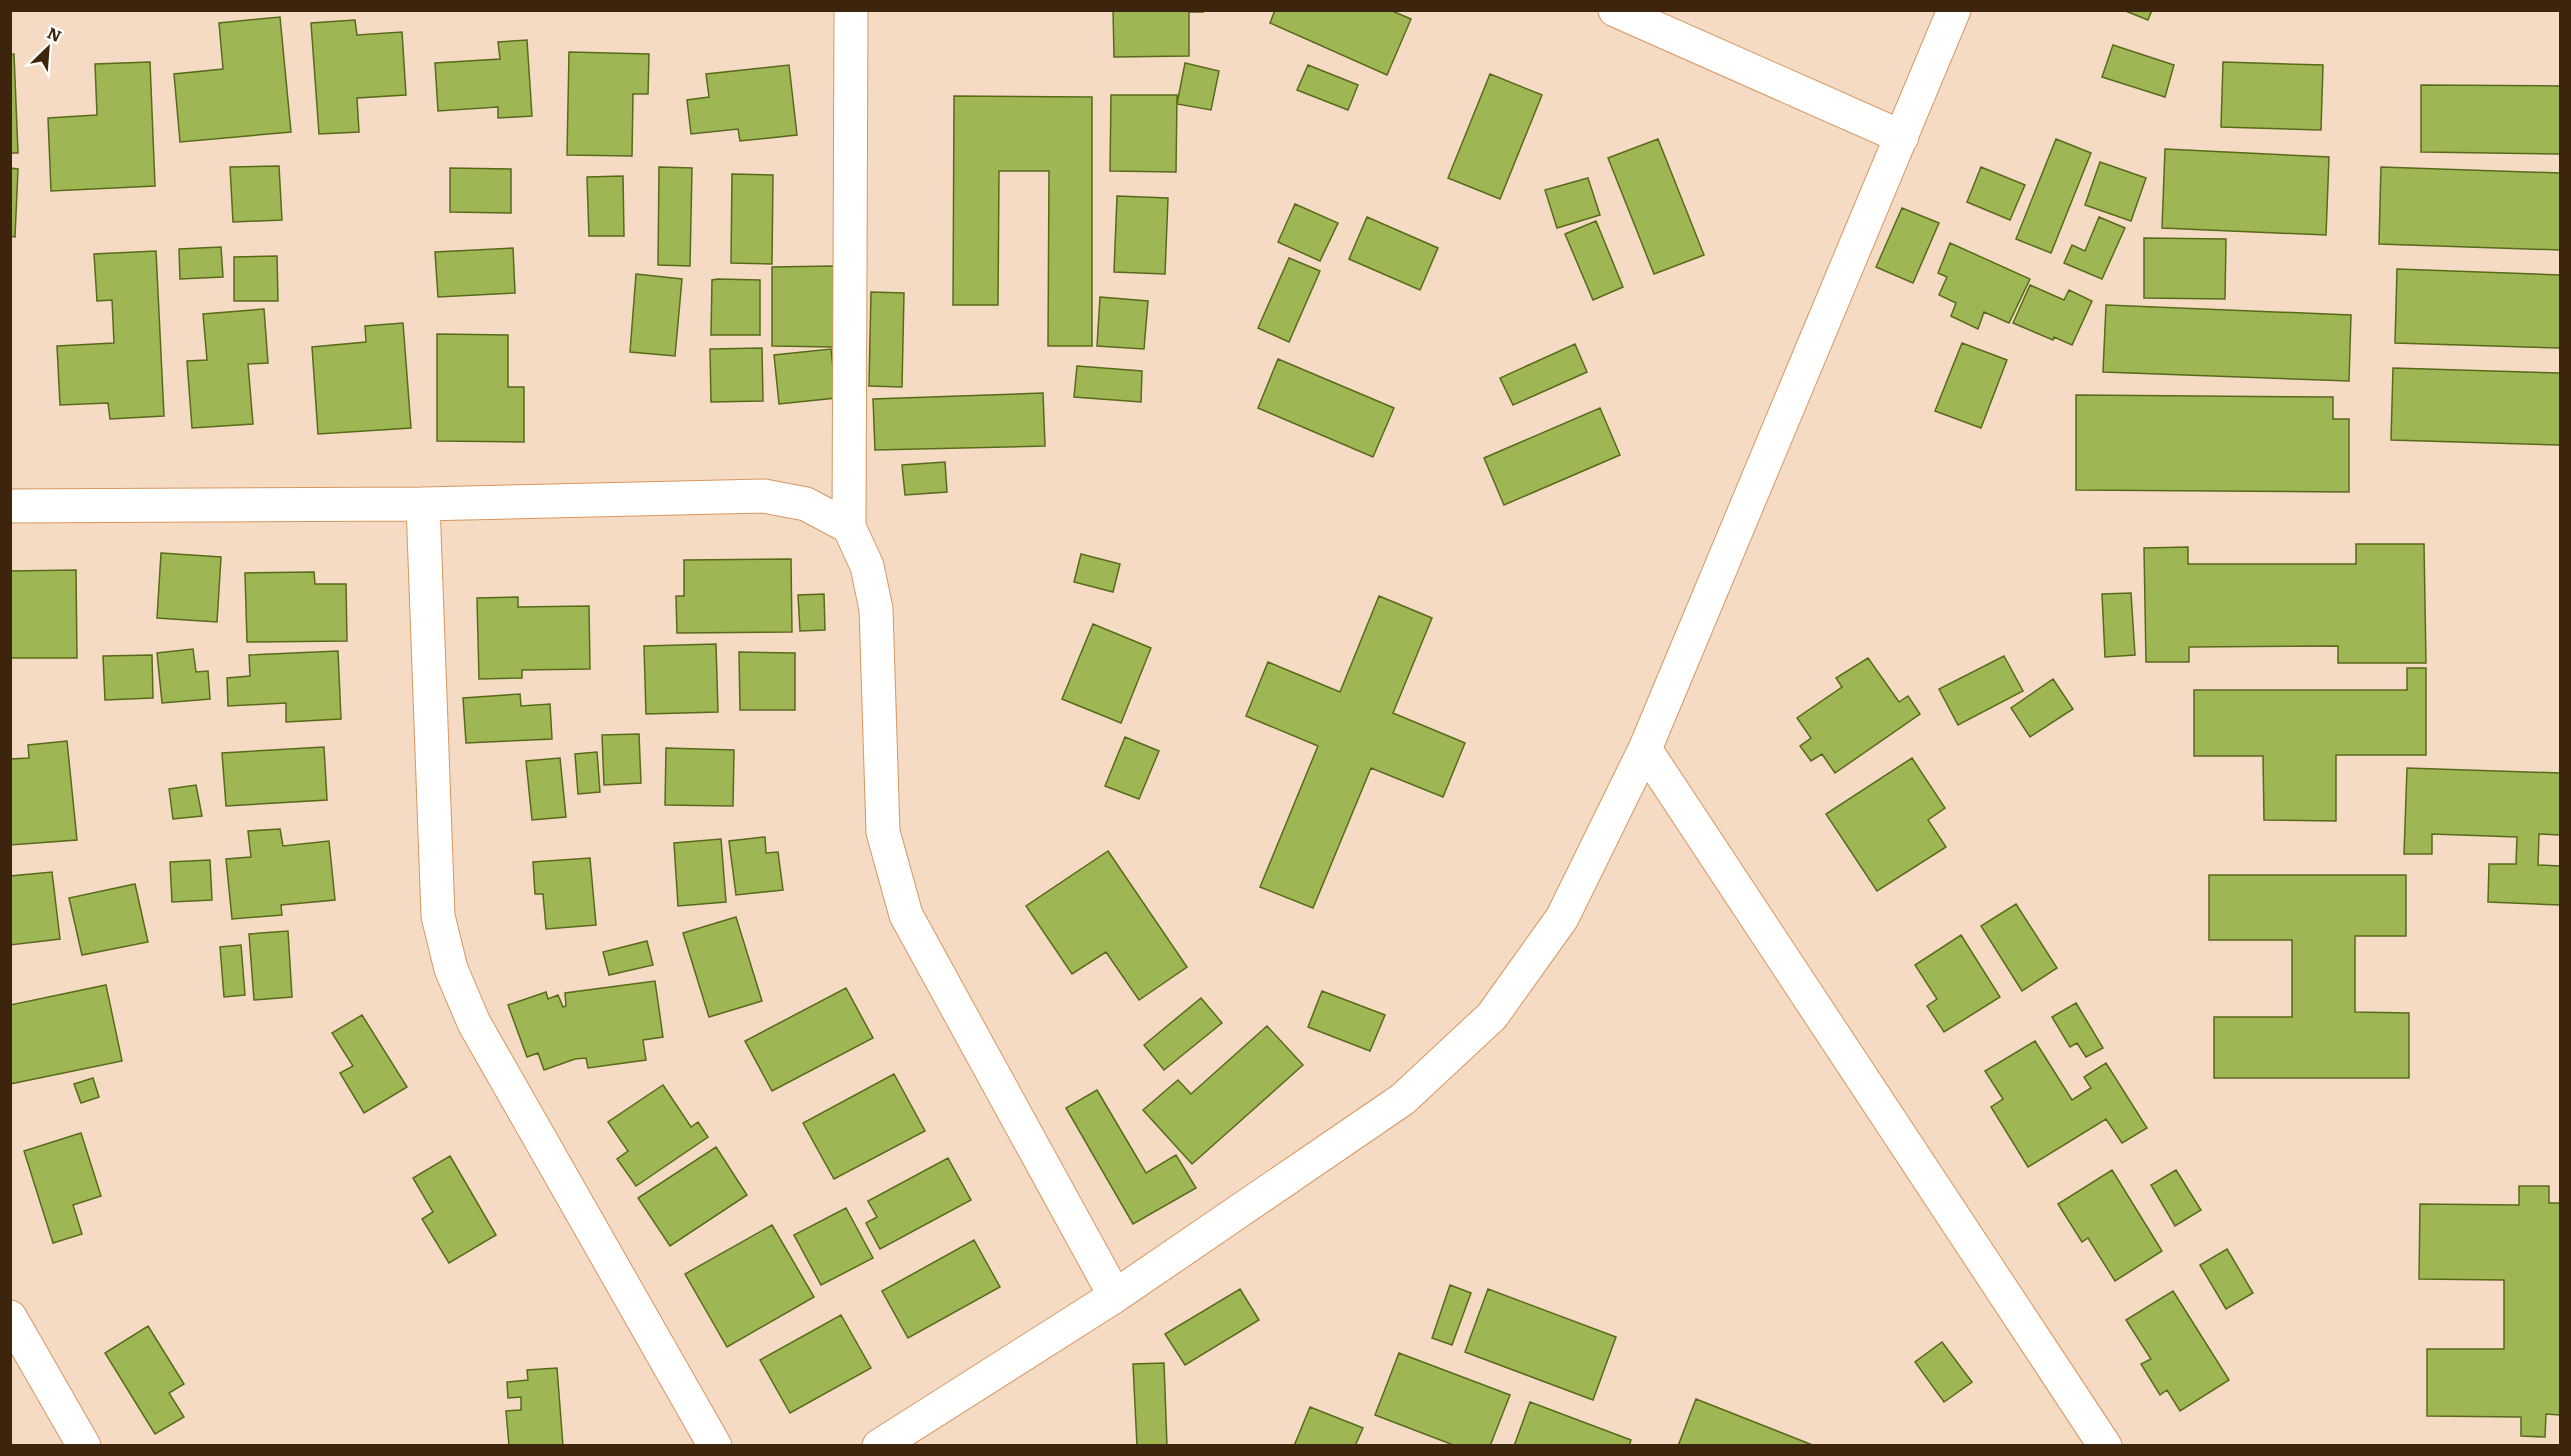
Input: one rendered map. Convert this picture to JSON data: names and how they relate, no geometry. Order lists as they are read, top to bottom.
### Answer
{
  "north": "top right"
}
